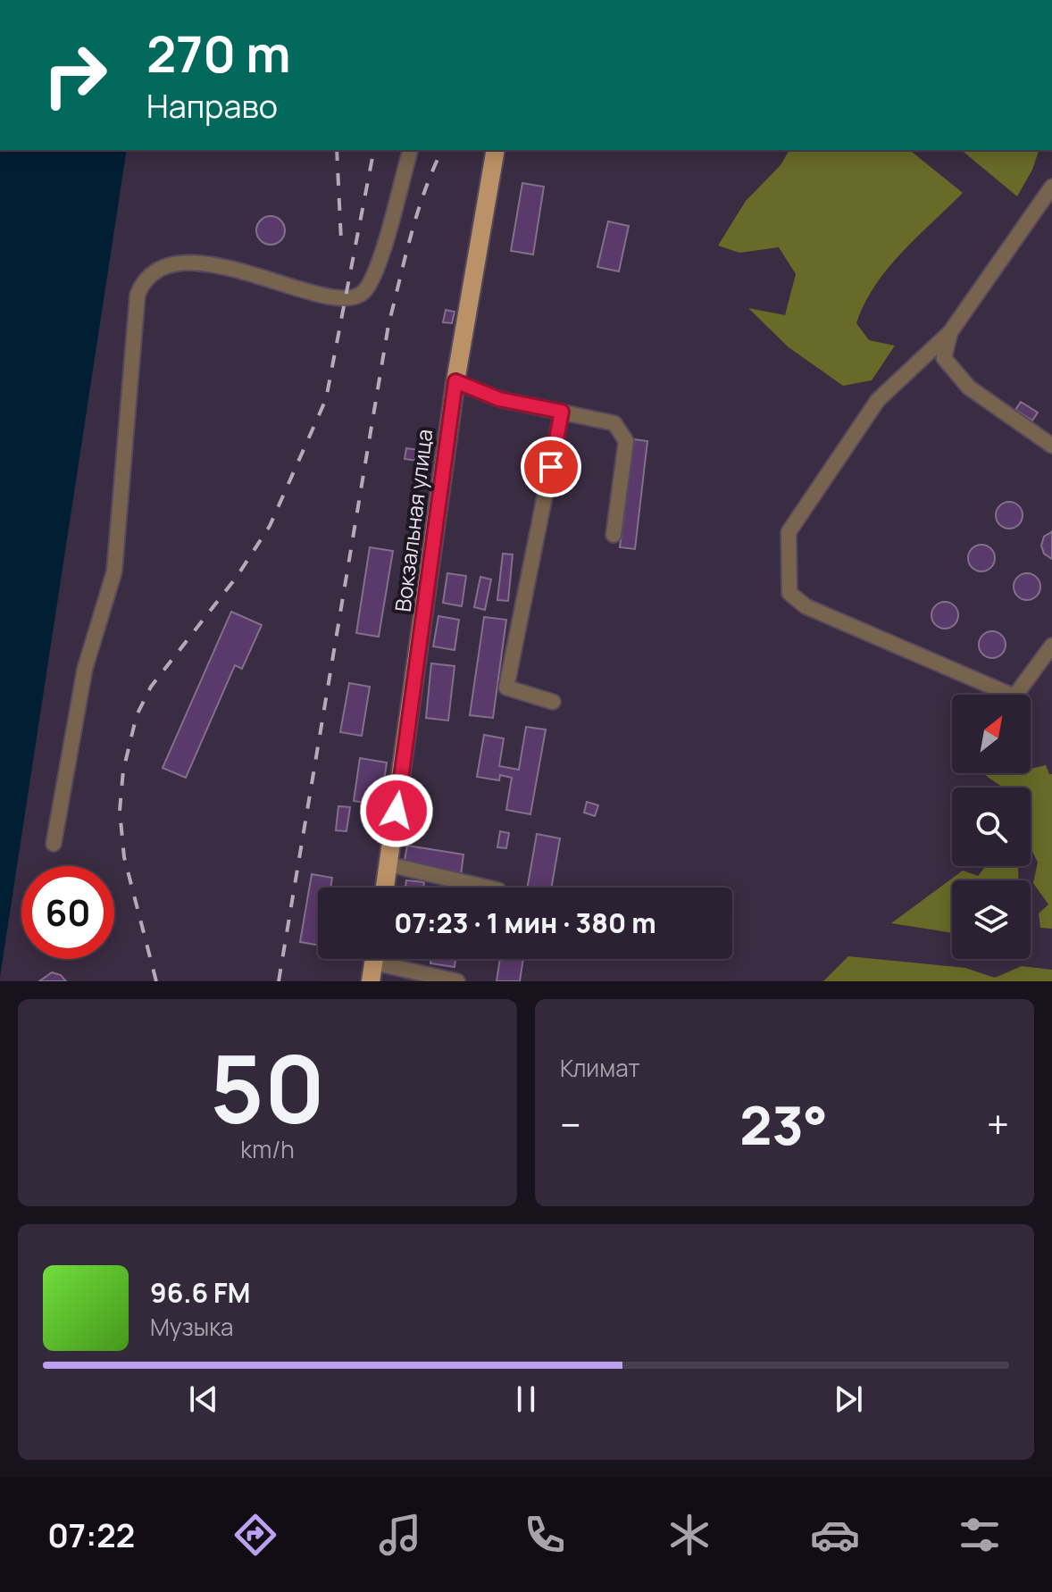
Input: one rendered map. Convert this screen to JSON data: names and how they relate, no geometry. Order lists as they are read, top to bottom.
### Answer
{
  "streets": {
    "main road": ["Вокзальная улица"]
  },
  "north": "top right",
  "page": {
    "turn": ["270 m", "Направо"],
    "limit": "60",
    "trip": "07:23 · 1 мин · 380 m",
    "tile": [
      ["50", "km/h"],
      "Климат"
    ],
    "heat": ["−", "23°", "+"],
    "song": ["96.6 FM", "Музыка"],
    "tabs": "07:22"
  }
}
